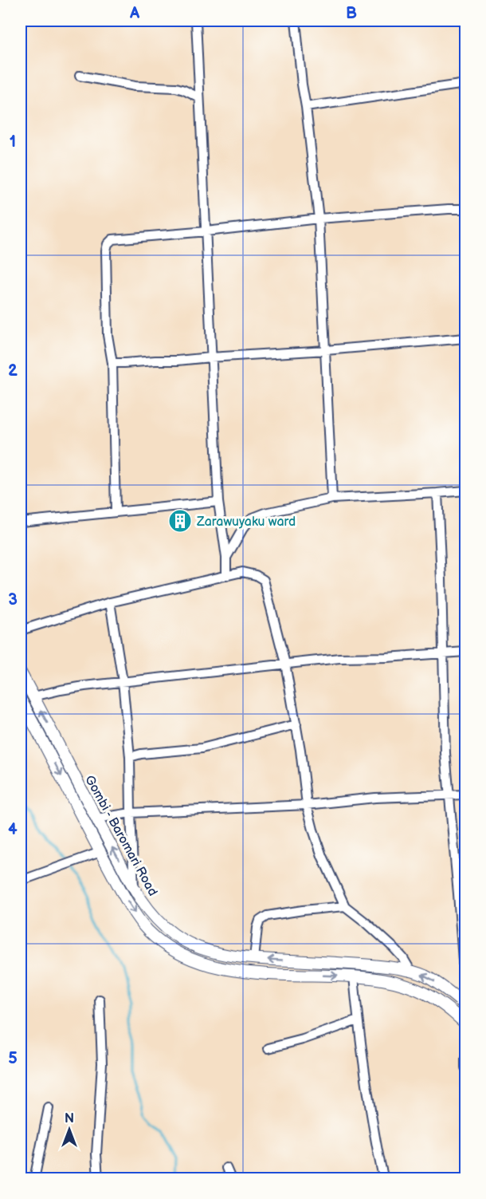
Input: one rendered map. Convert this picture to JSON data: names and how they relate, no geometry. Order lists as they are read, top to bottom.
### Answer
{
  "streets": {
    "main road": ["Gombi - Baromari Road"]
  },
  "places": {
    "building": ["Zarawuyaku ward"]
  },
  "north": "top",
  "grid": {
    "columns": ["A", "B"],
    "rows": [
      "1",
      "2",
      "3",
      "4",
      "5"
    ]
  }
}
